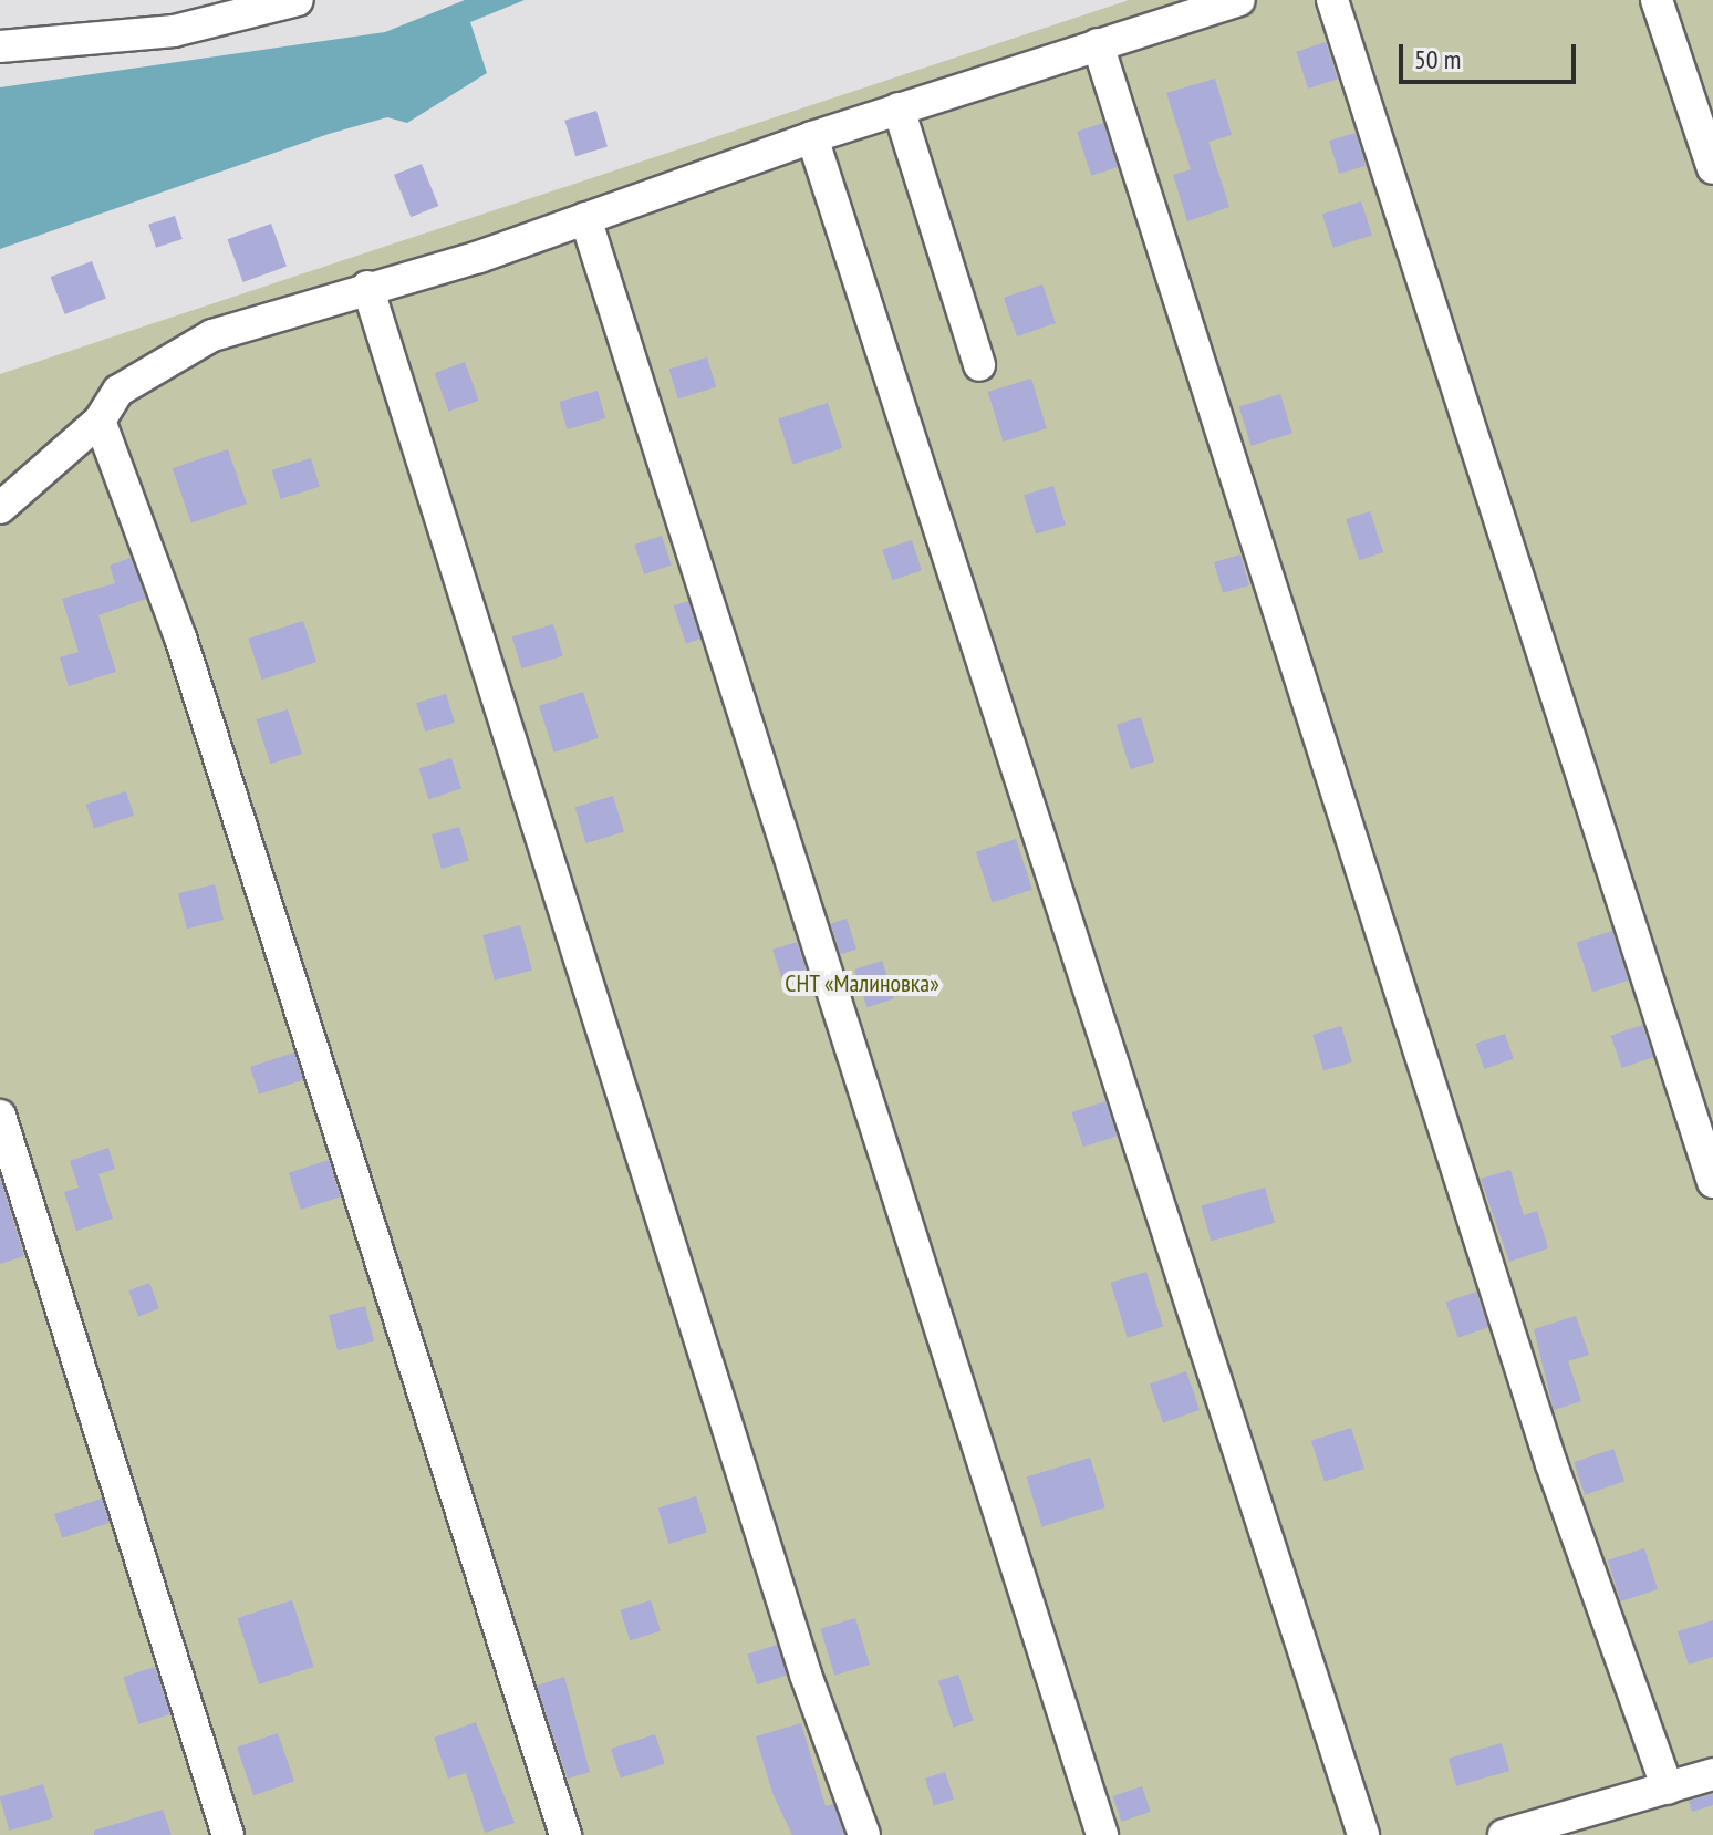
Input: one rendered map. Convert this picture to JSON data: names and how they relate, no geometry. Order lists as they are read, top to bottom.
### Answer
{
  "parks": ["СНТ «Малиновка»"],
  "scale_bar": "50 m"
}
